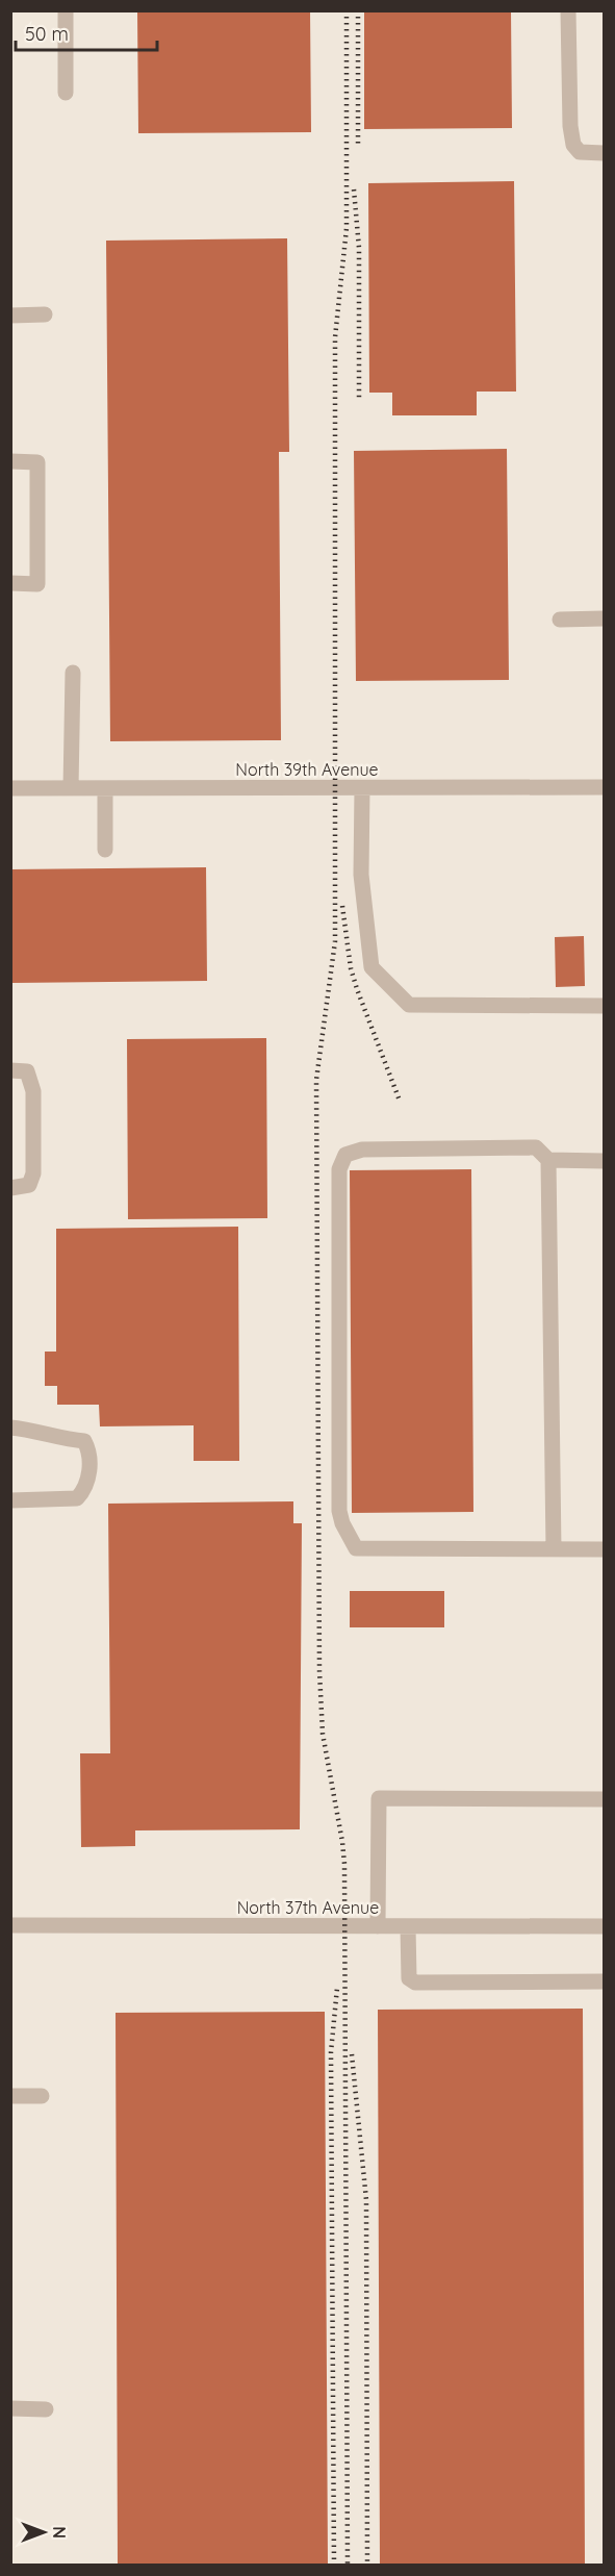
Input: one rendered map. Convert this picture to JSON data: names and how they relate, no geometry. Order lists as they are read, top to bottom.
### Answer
{
  "streets": {
    "street": ["North 39th Avenue", "North 37th Avenue"]
  },
  "scale_bar": "50 m",
  "north": "right"
}
